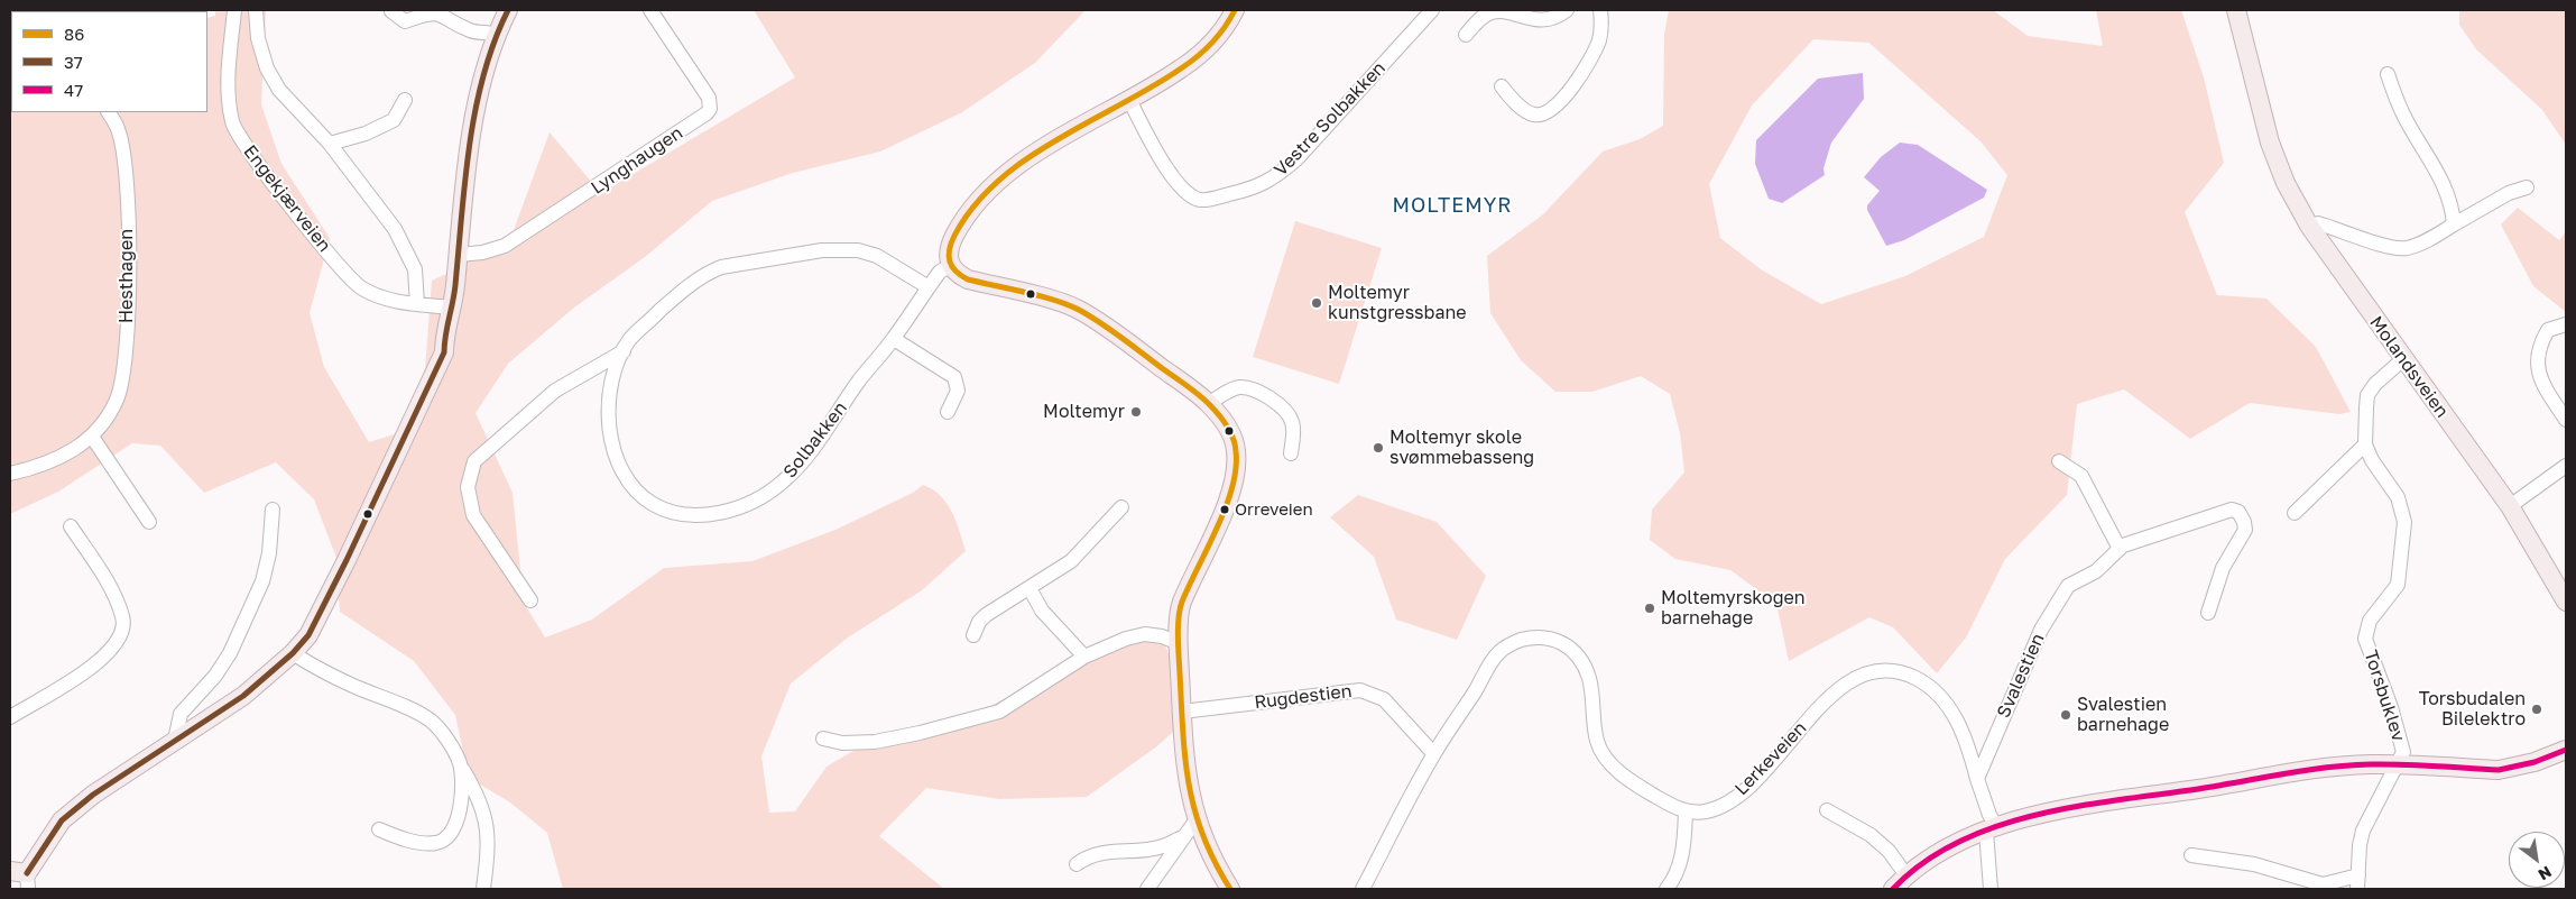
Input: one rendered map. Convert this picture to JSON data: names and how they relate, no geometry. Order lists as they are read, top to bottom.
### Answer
{
  "streets": {
    "main road": ["Molandsveien"],
    "street": [
      "Vestre Solbakken",
      "Lynghaugen",
      "Engekjærveien",
      "Hesthagen",
      "Solbakken",
      "Svalestien",
      "Torsbuklev",
      "Rugdestien",
      "Lerkeveien"
    ]
  },
  "crossings": [
    ["Molandsveien", "Torsbuklev"],
    ["Svalestien", "Lerkeveien"],
    ["Rugdestien", "Lerkeveien"]
  ],
  "districts": ["MOLTEMYR"],
  "places": [
    "Moltemyr kunstgressbane",
    "Moltemyr",
    "Moltemyr skole svømmebasseng",
    "Orreveien",
    "Moltemyrskogen barnehage",
    "Torsbudalen Bilelektro",
    "Svalestien barnehage"
  ],
  "lines": ["transit line 86", "transit line 37", "transit line 47"],
  "legend": ["86", "37", "47"],
  "north": "bottom right"
}
